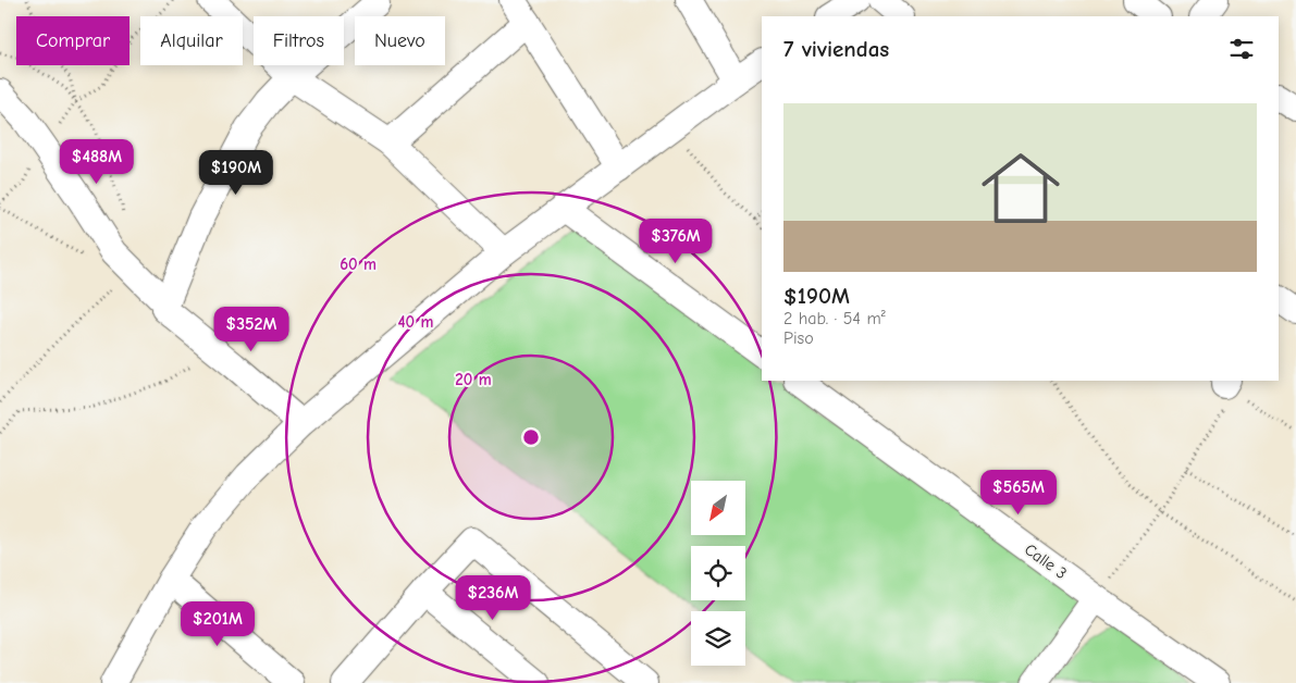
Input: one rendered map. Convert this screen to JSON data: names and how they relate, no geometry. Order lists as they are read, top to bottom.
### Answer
{
  "streets": {
    "street": ["Calle 3"]
  },
  "north": "bottom left",
  "page": {
    "chip": [
      "Comprar",
      "Alquilar",
      "Filtros",
      "Nuevo"
    ],
    "heading": "7 viviendas",
    "list": [
      {
        "name": "$190M",
        "note": "2 hab. · 54 m² · Piso"
      }
    ],
    "price": [
      "$488M",
      "$190M",
      "$376M",
      "$352M",
      "$565M",
      "$236M",
      "$201M"
    ]
  },
  "rings": ["60 m", "40 m", "20 m"]
}
